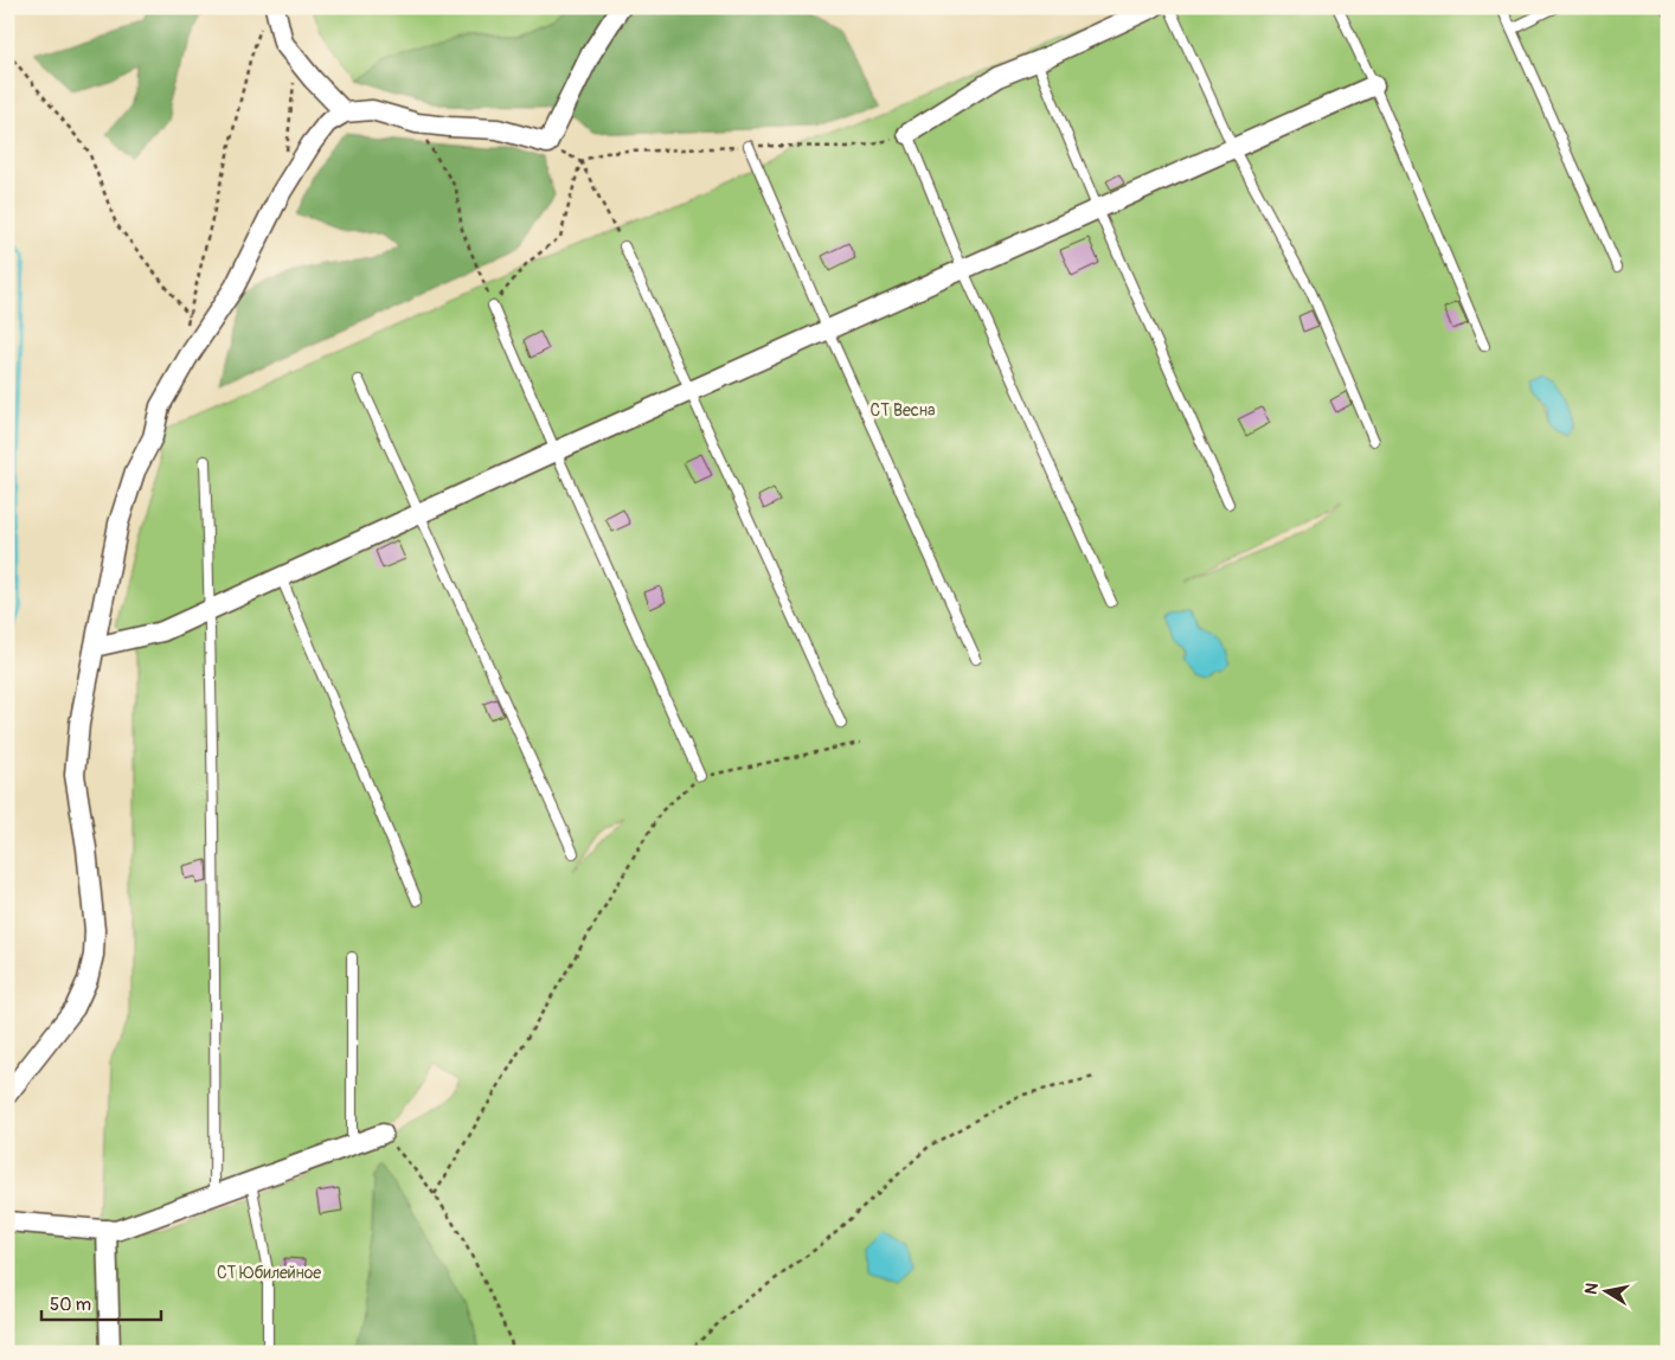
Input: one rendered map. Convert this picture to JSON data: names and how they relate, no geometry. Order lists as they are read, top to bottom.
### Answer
{
  "parks": ["СТ Весна", "СТ Юбилейное"],
  "scale_bar": "50 m",
  "north": "left"
}
